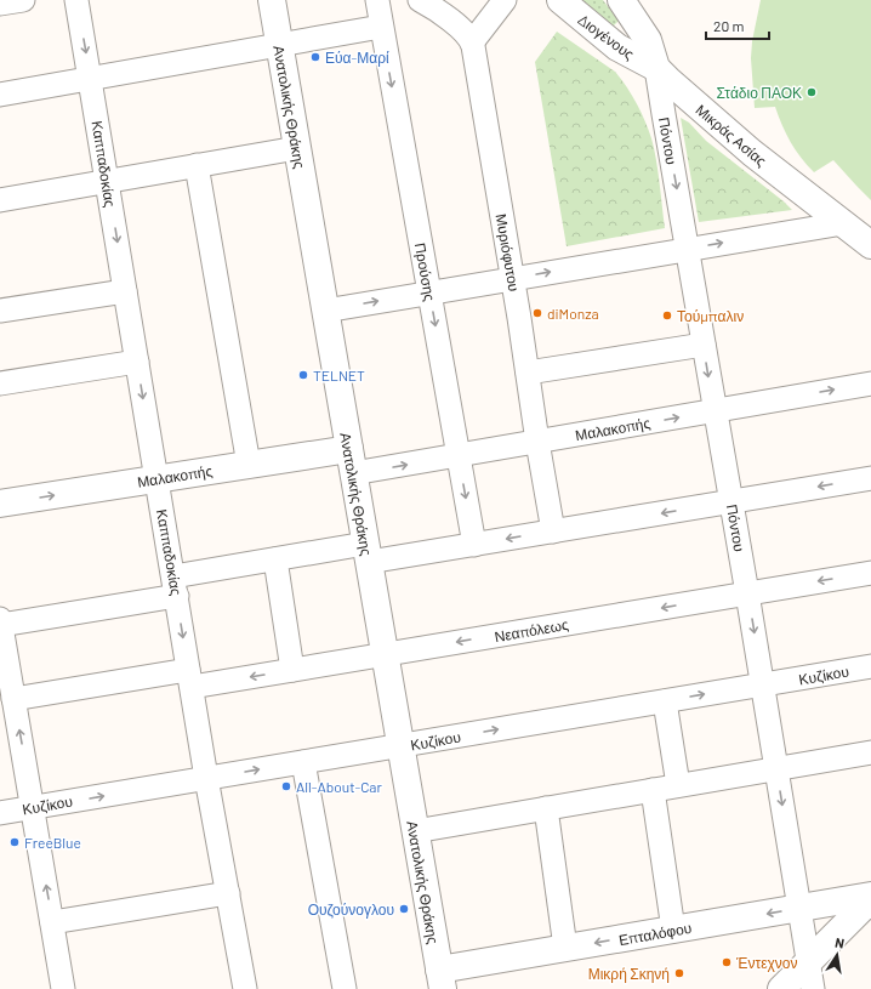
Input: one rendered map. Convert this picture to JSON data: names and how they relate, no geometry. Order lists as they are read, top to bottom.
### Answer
{
  "streets": {
    "street": [
      "Διογένους",
      "Ανατολικής Θράκης",
      "Μικράς Ασίας",
      "Πόντου",
      "Καππαδοκίας",
      "Μυριόφυτου",
      "Προύσης",
      "Μαλακοπής",
      "Νεαπόλεως",
      "Κυζίκου",
      "Επταλόφου"
    ]
  },
  "crossings": [
    ["Διογένους", "Μικράς Ασίας"],
    ["Διογένους", "Πόντου"],
    ["Ανατολικής Θράκης", "Μαλακοπής"],
    ["Ανατολικής Θράκης", "Νεαπόλεως"],
    ["Ανατολικής Θράκης", "Κυζίκου"],
    ["Ανατολικής Θράκης", "Επταλόφου"],
    ["Μικράς Ασίας", "Πόντου"],
    ["Πόντου", "Μαλακοπής"],
    ["Πόντου", "Νεαπόλεως"],
    ["Πόντου", "Κυζίκου"],
    ["Πόντου", "Επταλόφου"],
    ["Καππαδοκίας", "Μαλακοπής"],
    ["Καππαδοκίας", "Νεαπόλεως"],
    ["Καππαδοκίας", "Κυζίκου"],
    ["Μυριόφυτου", "Μαλακοπής"],
    ["Προύσης", "Μαλακοπής"]
  ],
  "one_way": ["Πόντου", "Προύσης"],
  "places": [
    "Εύα-Μαρί",
    "Στάδιο ΠΑΟΚ",
    "diMonza",
    "Τούμπαλιν",
    "TELNET",
    "All-About-Car",
    "FreeBlue",
    "Ουζούνογλου",
    "Έντεχνον",
    "Μικρή Σκηνή"
  ],
  "scale_bar": "20 m",
  "north": "top"
}
